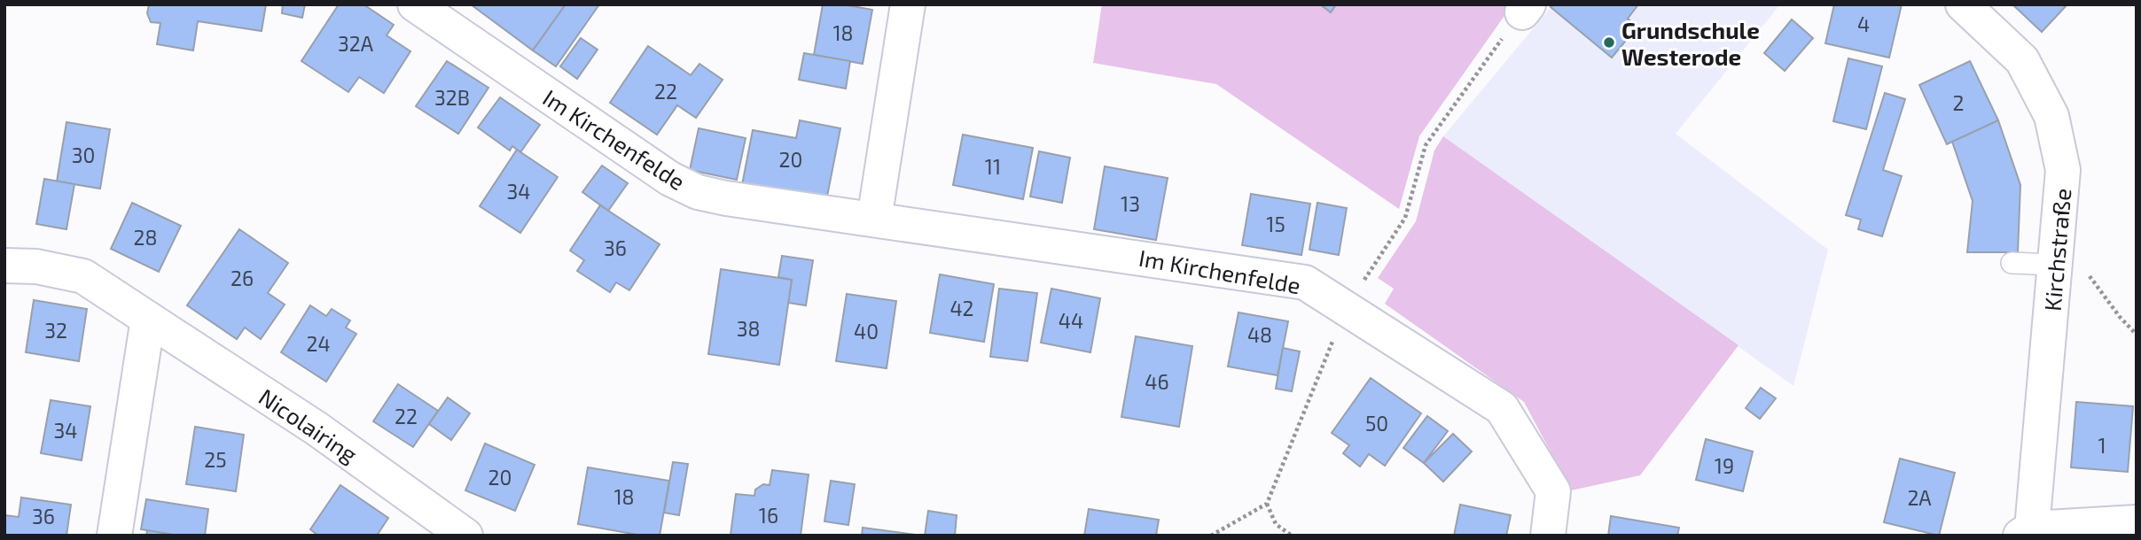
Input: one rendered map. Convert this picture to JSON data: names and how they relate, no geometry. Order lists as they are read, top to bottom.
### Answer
{
  "streets": {
    "street": ["Im Kirchenfelde", "Kirchstraße", "Nicolairing"]
  },
  "places": ["Grundschule Westerode"],
  "house_numbers": [
    "4",
    "18",
    "32A",
    "22",
    "32B",
    "2",
    "30",
    "20",
    "11",
    "34",
    "13",
    "15",
    "28",
    "36",
    "26",
    "42",
    "44",
    "38",
    "32",
    "40",
    "48",
    "24",
    "46",
    "22",
    "50",
    "34",
    "1",
    "25",
    "19",
    "20",
    "18",
    "2A",
    "16",
    "36"
  ]
}
